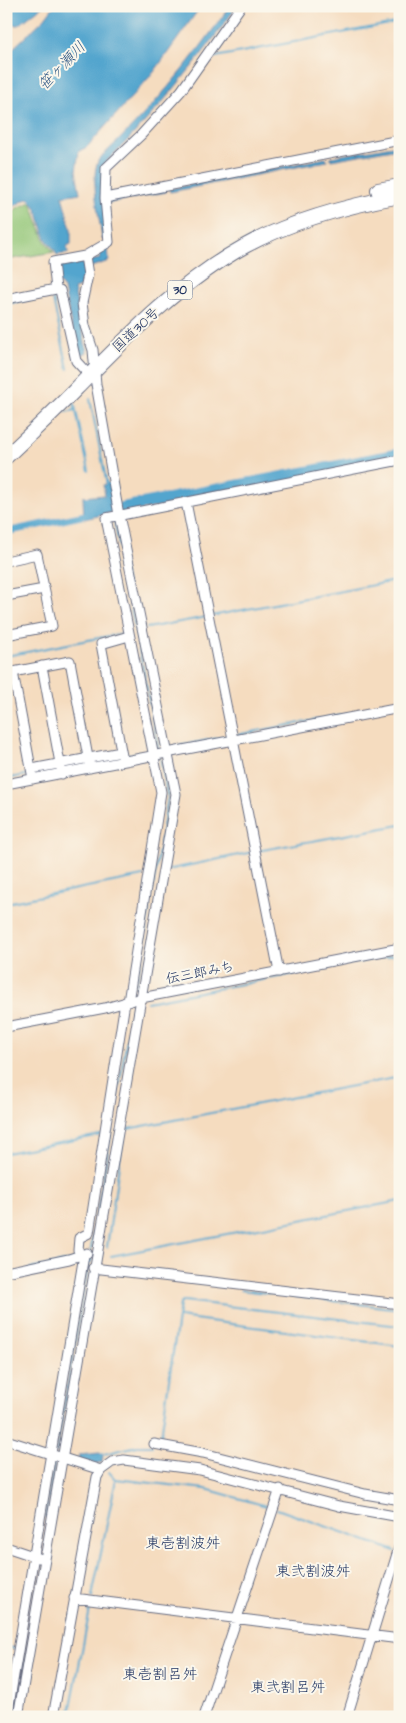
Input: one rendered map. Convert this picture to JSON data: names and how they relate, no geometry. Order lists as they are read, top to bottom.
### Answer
{
  "streets": {
    "highway": ["30", "国道30号"],
    "street": ["伝三郎みち"]
  },
  "districts": [
    "東壱割波舛",
    "東弐割波舛",
    "東壱割呂舛",
    "東弐割呂舛"
  ],
  "water": ["笹ヶ瀬川"]
}
